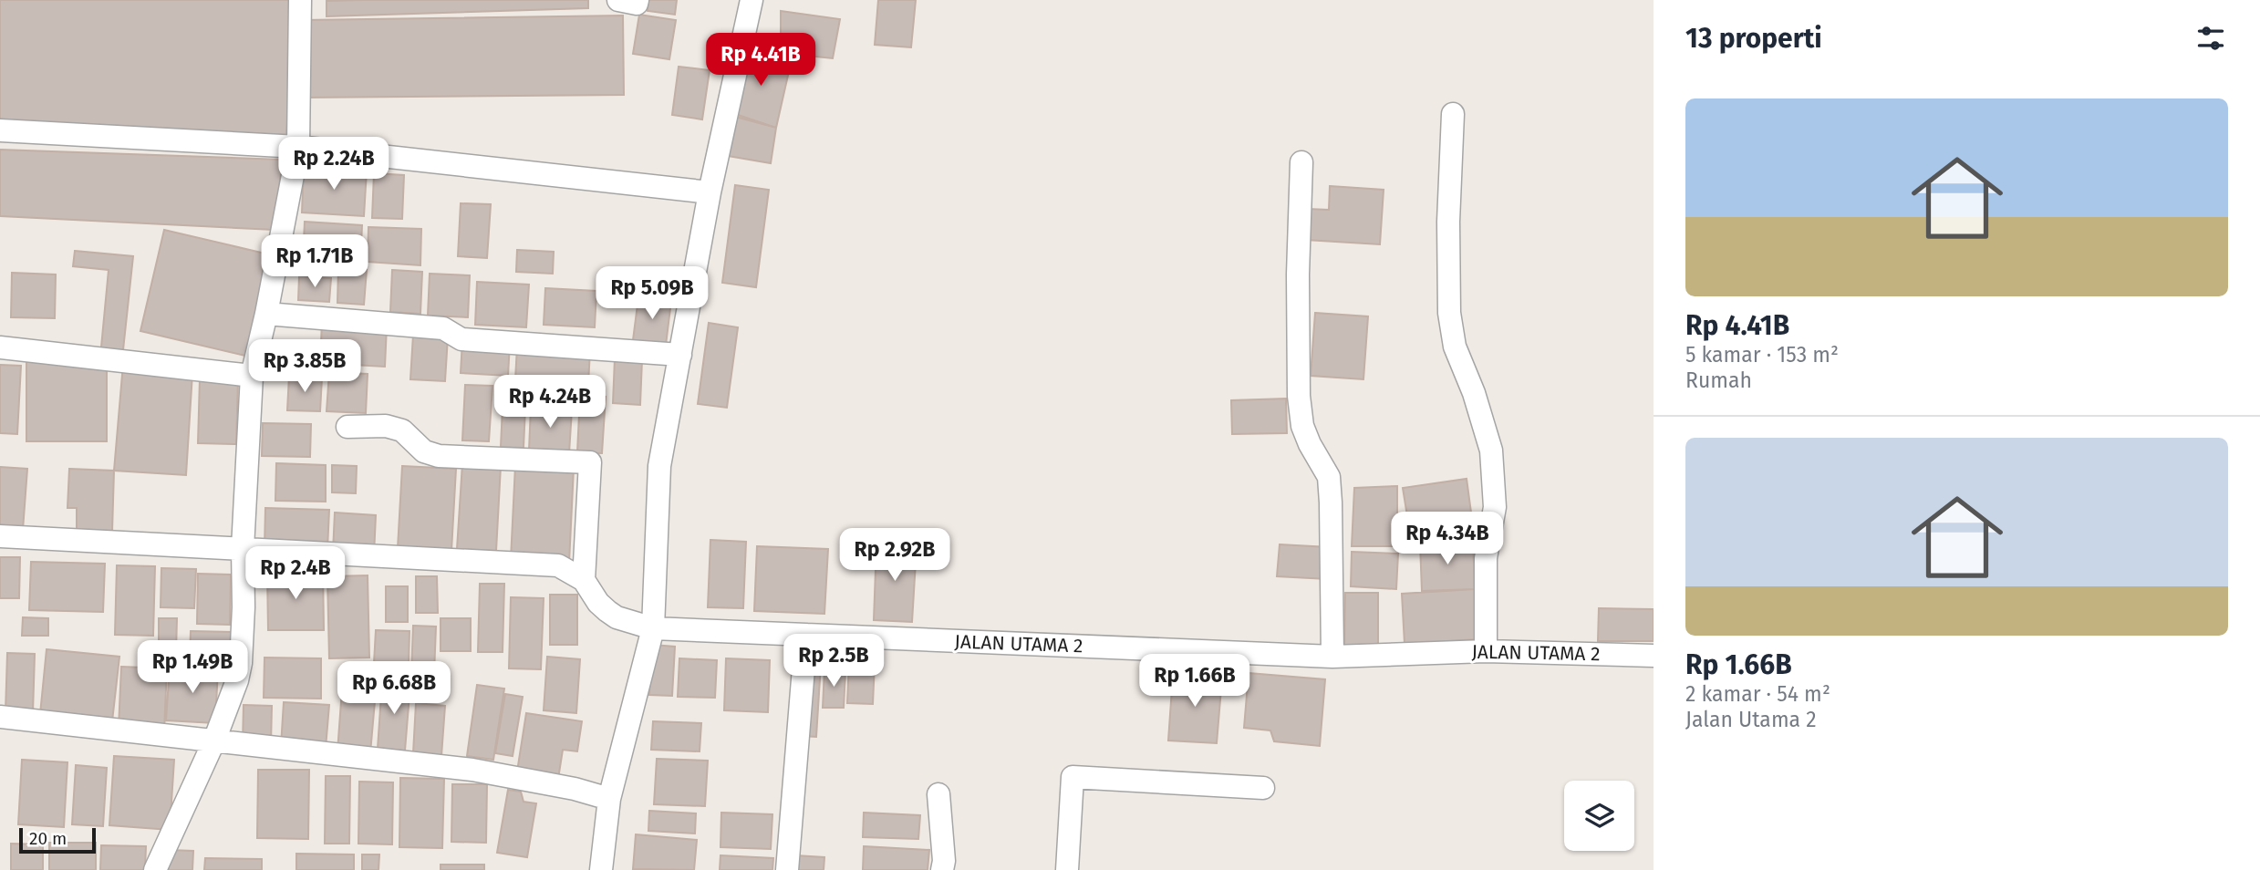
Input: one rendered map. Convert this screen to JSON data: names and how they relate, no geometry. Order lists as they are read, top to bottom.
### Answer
{
  "streets": {
    "street": ["JALAN UTAMA 2"]
  },
  "scale_bar": "20 m",
  "page": {
    "heading": "13 properti",
    "price": [
      "Rp 4.41B",
      "Rp 2.24B",
      "Rp 1.71B",
      "Rp 5.09B",
      "Rp 3.85B",
      "Rp 4.24B",
      "Rp 4.34B",
      "Rp 2.92B",
      "Rp 2.4B",
      "Rp 2.5B",
      "Rp 1.49B",
      "Rp 1.66B",
      "Rp 6.68B"
    ],
    "list": [
      {
        "name": "Rp 4.41B",
        "note": "5 kamar · 153 m² · Rumah"
      },
      {
        "name": "Rp 1.66B",
        "note": "2 kamar · 54 m² · Jalan Utama 2"
      }
    ],
    "scale": "20 m"
  }
}
